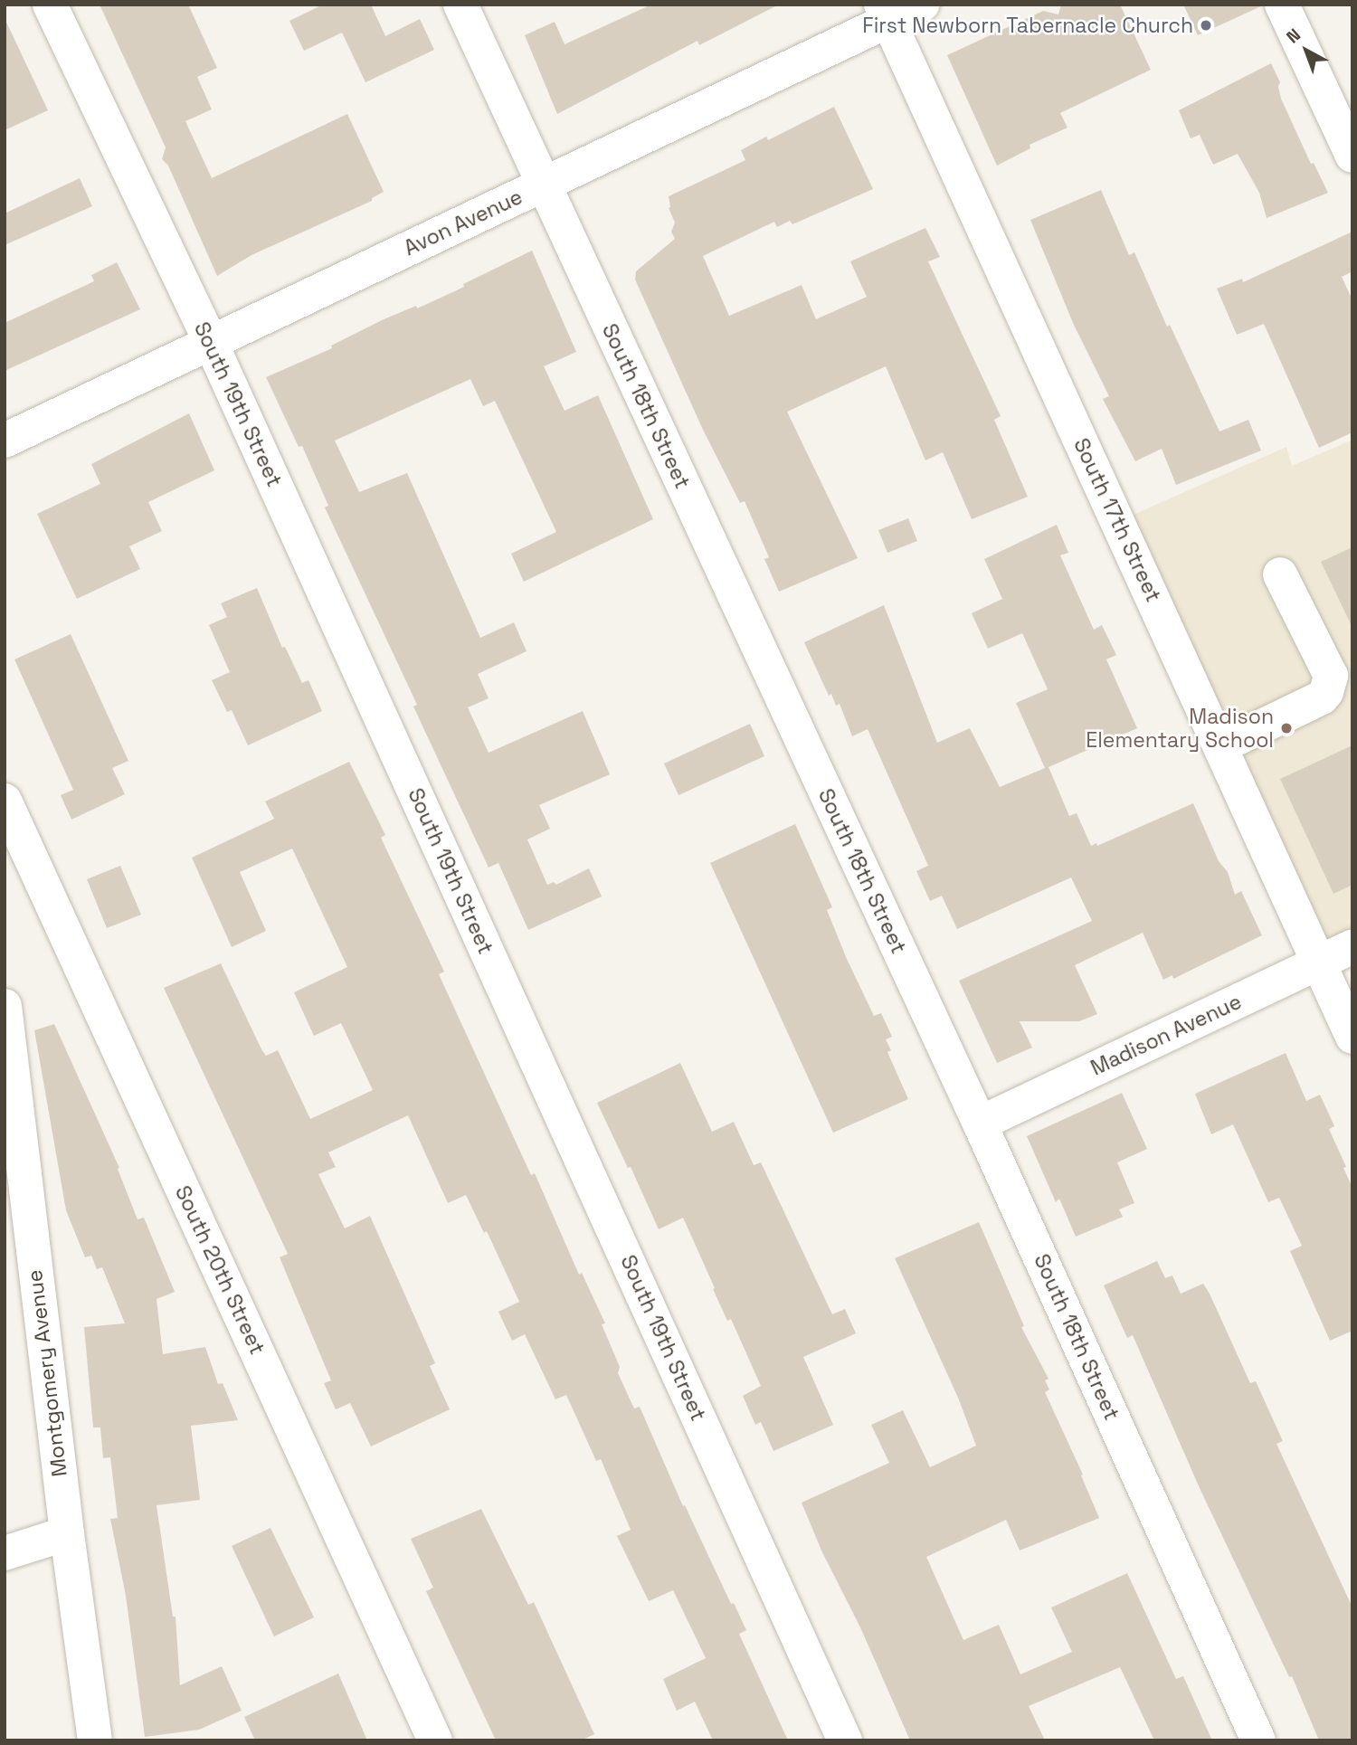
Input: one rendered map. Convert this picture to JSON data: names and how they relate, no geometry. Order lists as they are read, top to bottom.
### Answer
{
  "streets": {
    "street": [
      "Avon Avenue",
      "South 19th Street",
      "South 18th Street",
      "South 17th Street",
      "Madison Avenue",
      "South 20th Street",
      "Montgomery Avenue"
    ]
  },
  "crossings": [
    ["Avon Avenue", "South 19th Street"],
    ["Avon Avenue", "South 18th Street"],
    ["Avon Avenue", "South 17th Street"],
    ["South 18th Street", "Madison Avenue"],
    ["South 17th Street", "Madison Avenue"]
  ],
  "places": ["First Newborn Tabernacle Church", "Madison Elementary School"],
  "north": "top left"
}
